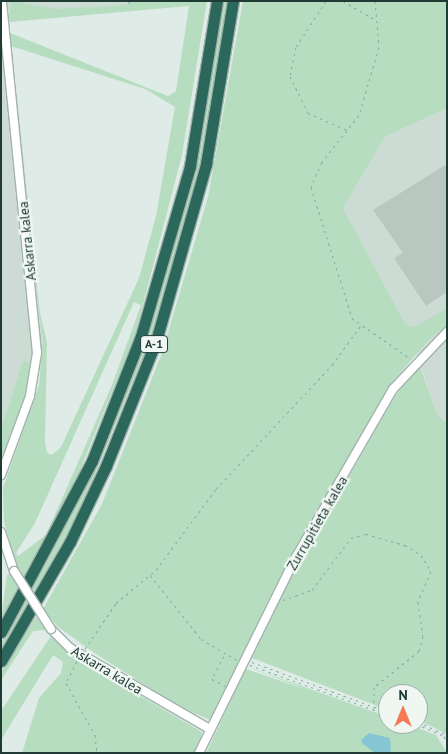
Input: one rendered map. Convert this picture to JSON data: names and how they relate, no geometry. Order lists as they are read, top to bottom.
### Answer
{
  "streets": {
    "highway": ["A-1"],
    "street": ["Askarra kalea", "Zurrupitieta kalea"]
  },
  "crossings": [
    ["Askarra kalea", "Zurrupitieta kalea"]
  ],
  "north": "top"
}
